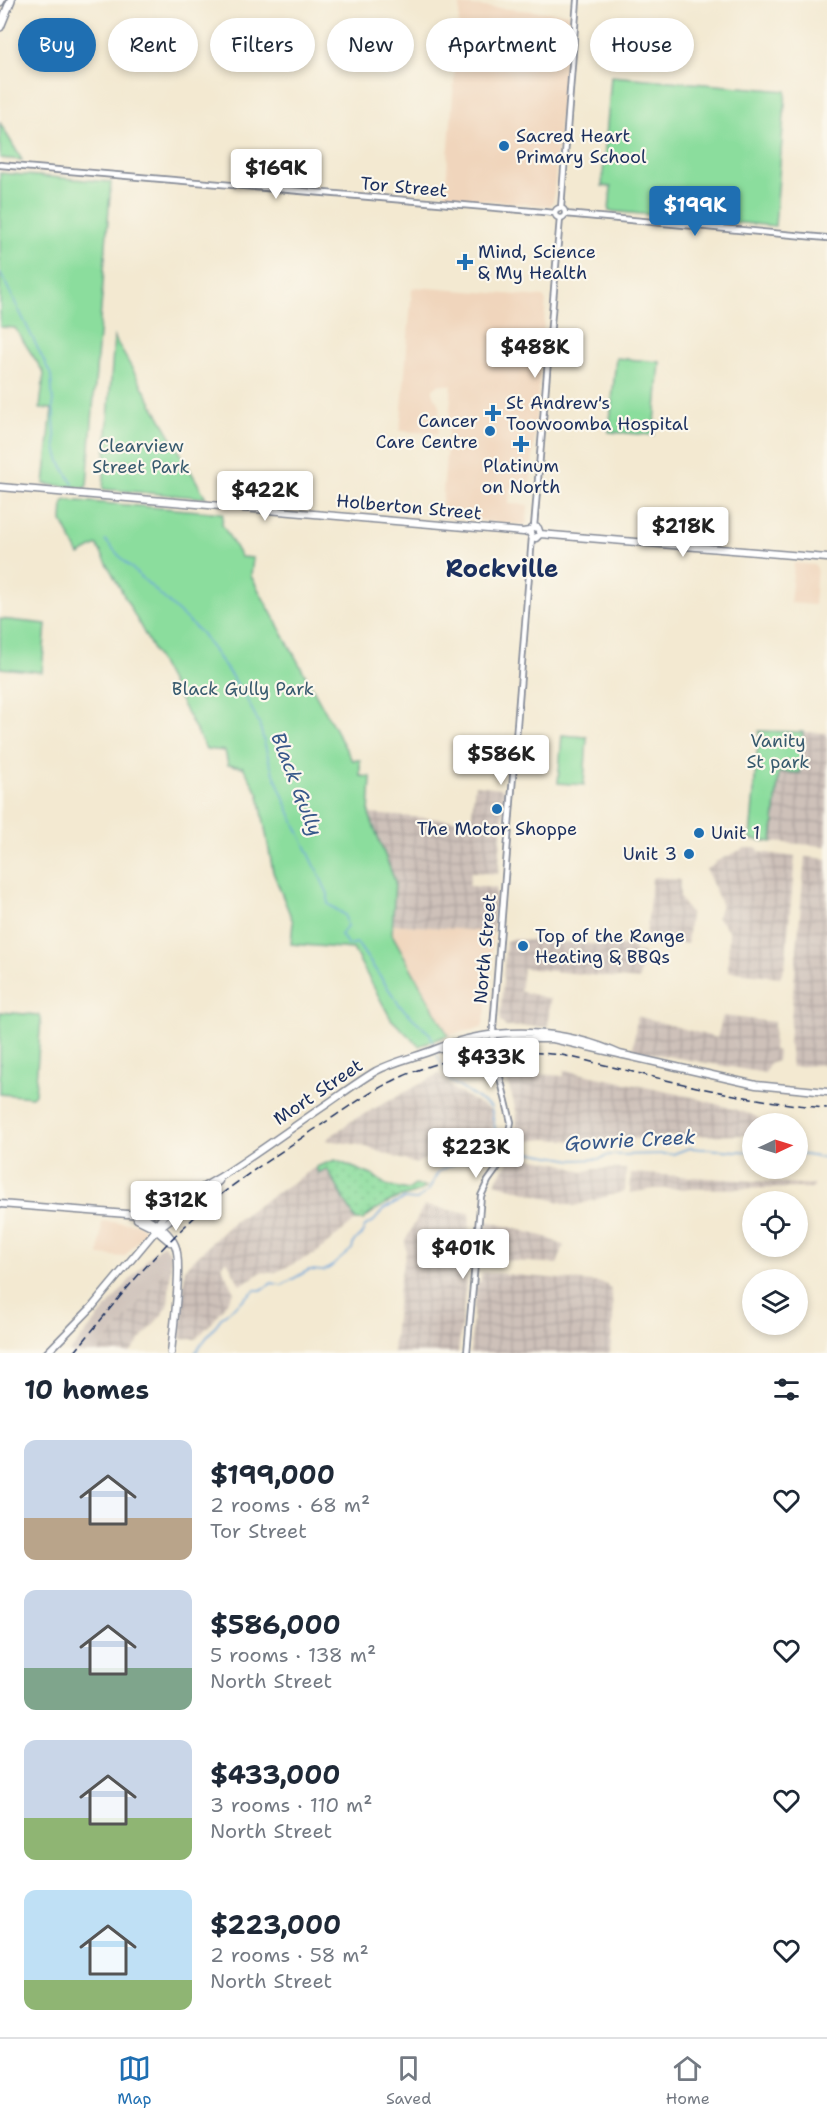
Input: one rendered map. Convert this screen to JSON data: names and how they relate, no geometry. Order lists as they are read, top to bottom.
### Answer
{
  "streets": {
    "main road": ["Holberton Street", "Mort Street"],
    "street": ["Tor Street", "North Street"]
  },
  "crossings": [
    ["Holberton Street", "North Street"],
    ["North Street", "Mort Street"]
  ],
  "districts": ["Rockville"],
  "water": ["Black Gully", "Gowrie Creek"],
  "parks": ["Clearview Street Park", "Black Gully Park", "Vanity St park"],
  "places": {
    "other": [
      "Sacred Heart Primary School",
      "Cancer Care Centre",
      "The Motor Shoppe",
      "Unit 1",
      "Unit 3",
      "Top of the Range Heating & BBQs"
    ],
    "health": ["Mind, Science & My Health", "St Andrew's Toowoomba Hospital", "Platinum on North"]
  },
  "north": "right",
  "page": {
    "chip": [
      "Buy",
      "Rent",
      "Filters",
      "New",
      "Apartment",
      "House"
    ],
    "price": [
      "$169K",
      "$199K",
      "$488K",
      "$422K",
      "$218K",
      "$586K",
      "$433K",
      "$223K",
      "$312K",
      "$401K"
    ],
    "heading": "10 homes",
    "list": [
      {
        "name": "$199,000",
        "note": "2 rooms · 68 m² · Tor Street"
      },
      {
        "name": "$586,000",
        "note": "5 rooms · 138 m² · North Street"
      },
      {
        "name": "$433,000",
        "note": "3 rooms · 110 m² · North Street"
      },
      {
        "name": "$223,000",
        "note": "2 rooms · 58 m² · North Street"
      }
    ],
    "tabs": ["Map", "Saved", "Home"]
  }
}
